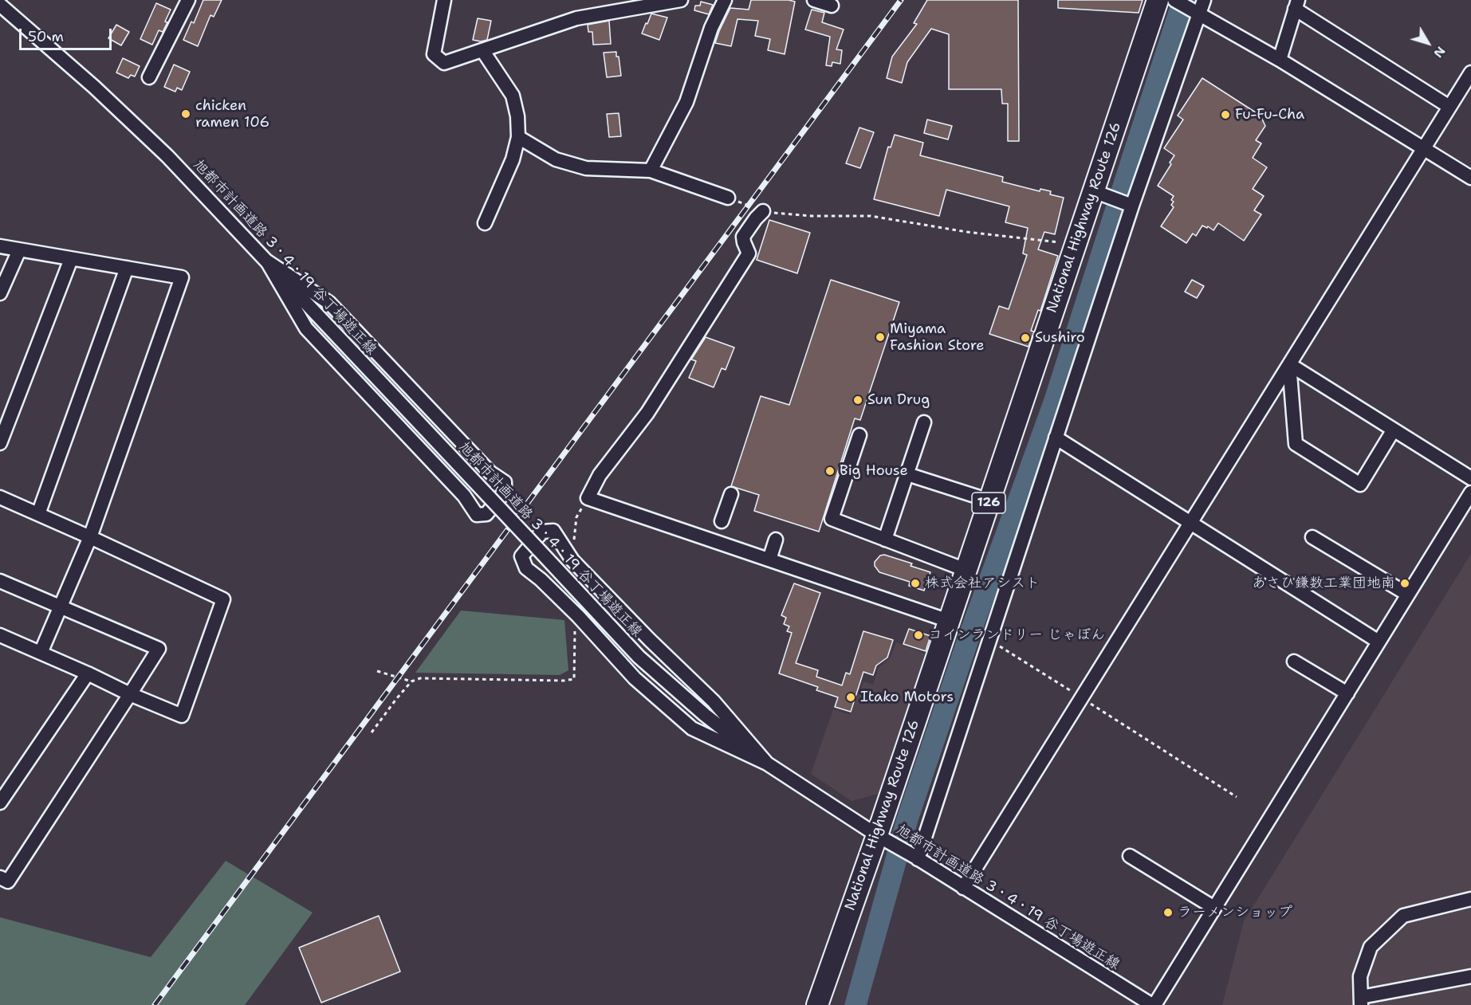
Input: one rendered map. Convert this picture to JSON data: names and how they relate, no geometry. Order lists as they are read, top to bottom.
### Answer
{
  "streets": {
    "highway": ["National Highway Route 126", "126"],
    "street": ["旭都市計画道路 3・4・19 谷丁場遊正線"]
  },
  "crossings": [
    ["National Highway Route 126", "旭都市計画道路 3・4・19 谷丁場遊正線"]
  ],
  "places": [
    "chicken ramen 106",
    "Fu-Fu-Cha",
    "Miyama Fashion Store",
    "Sushiro",
    "Sun Drug",
    "Big House",
    "株式会社アシスト",
    "あさひ鎌数工業団地南",
    "コインランドリー じゃぼん",
    "Itako Motors",
    "ラーメンショップ"
  ],
  "scale_bar": "50 m",
  "north": "bottom right"
}
